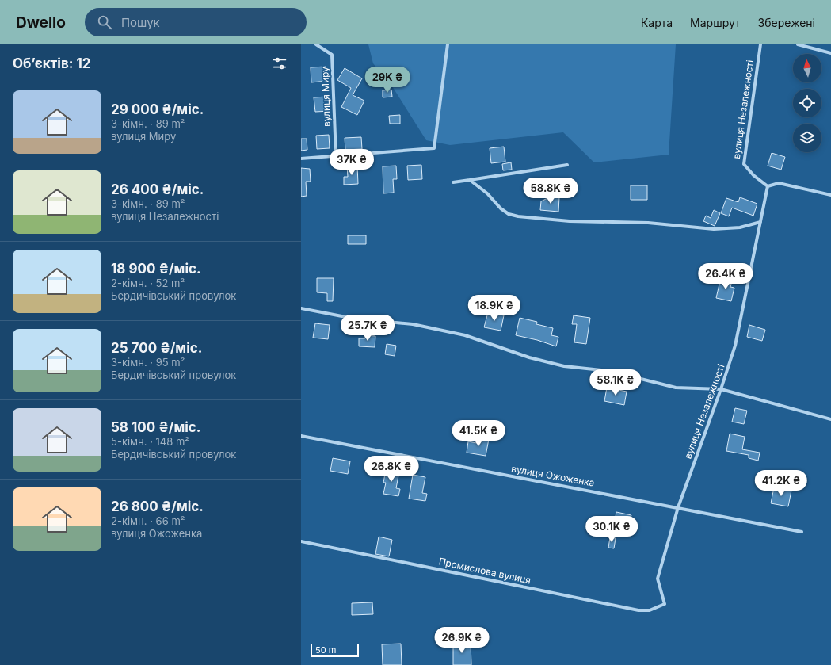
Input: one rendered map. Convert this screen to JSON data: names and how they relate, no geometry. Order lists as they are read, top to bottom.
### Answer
{
  "streets": {
    "street": [
      "вулиця Миру",
      "вулиця Незалежності",
      "вулиця Ожоженка",
      "Промислова вулиця"
    ]
  },
  "crossings": [
    ["вулиця Незалежності", "вулиця Ожоженка"],
    ["вулиця Незалежності", "Промислова вулиця"]
  ],
  "scale_bar": "50 m",
  "north": "top",
  "page": {
    "header": "Dwello",
    "search": "Пошук",
    "nav": ["Карта", "Маршрут", "Збережені"],
    "heading": "Об’єктів: 12",
    "price": [
      "29K ₴",
      "37K ₴",
      "58.8K ₴",
      "26.4K ₴",
      "18.9K ₴",
      "25.7K ₴",
      "58.1K ₴",
      "41.5K ₴",
      "26.8K ₴",
      "41.2K ₴",
      "30.1K ₴",
      "26.9K ₴"
    ],
    "list": [
      {
        "name": "29 000 ₴/міс.",
        "note": "3-кімн. · 89 m² · вулиця Миру"
      },
      {
        "name": "26 400 ₴/міс.",
        "note": "3-кімн. · 89 m² · вулиця Незалежності"
      },
      {
        "name": "18 900 ₴/міс.",
        "note": "2-кімн. · 52 m² · Бердичівський провулок"
      },
      {
        "name": "25 700 ₴/міс.",
        "note": "3-кімн. · 95 m² · Бердичівський провулок"
      },
      {
        "name": "58 100 ₴/міс.",
        "note": "5-кімн. · 148 m² · Бердичівський провулок"
      },
      {
        "name": "26 800 ₴/міс.",
        "note": "2-кімн. · 66 m² · вулиця Ожоженка"
      }
    ],
    "scale": "50 m"
  }
}
